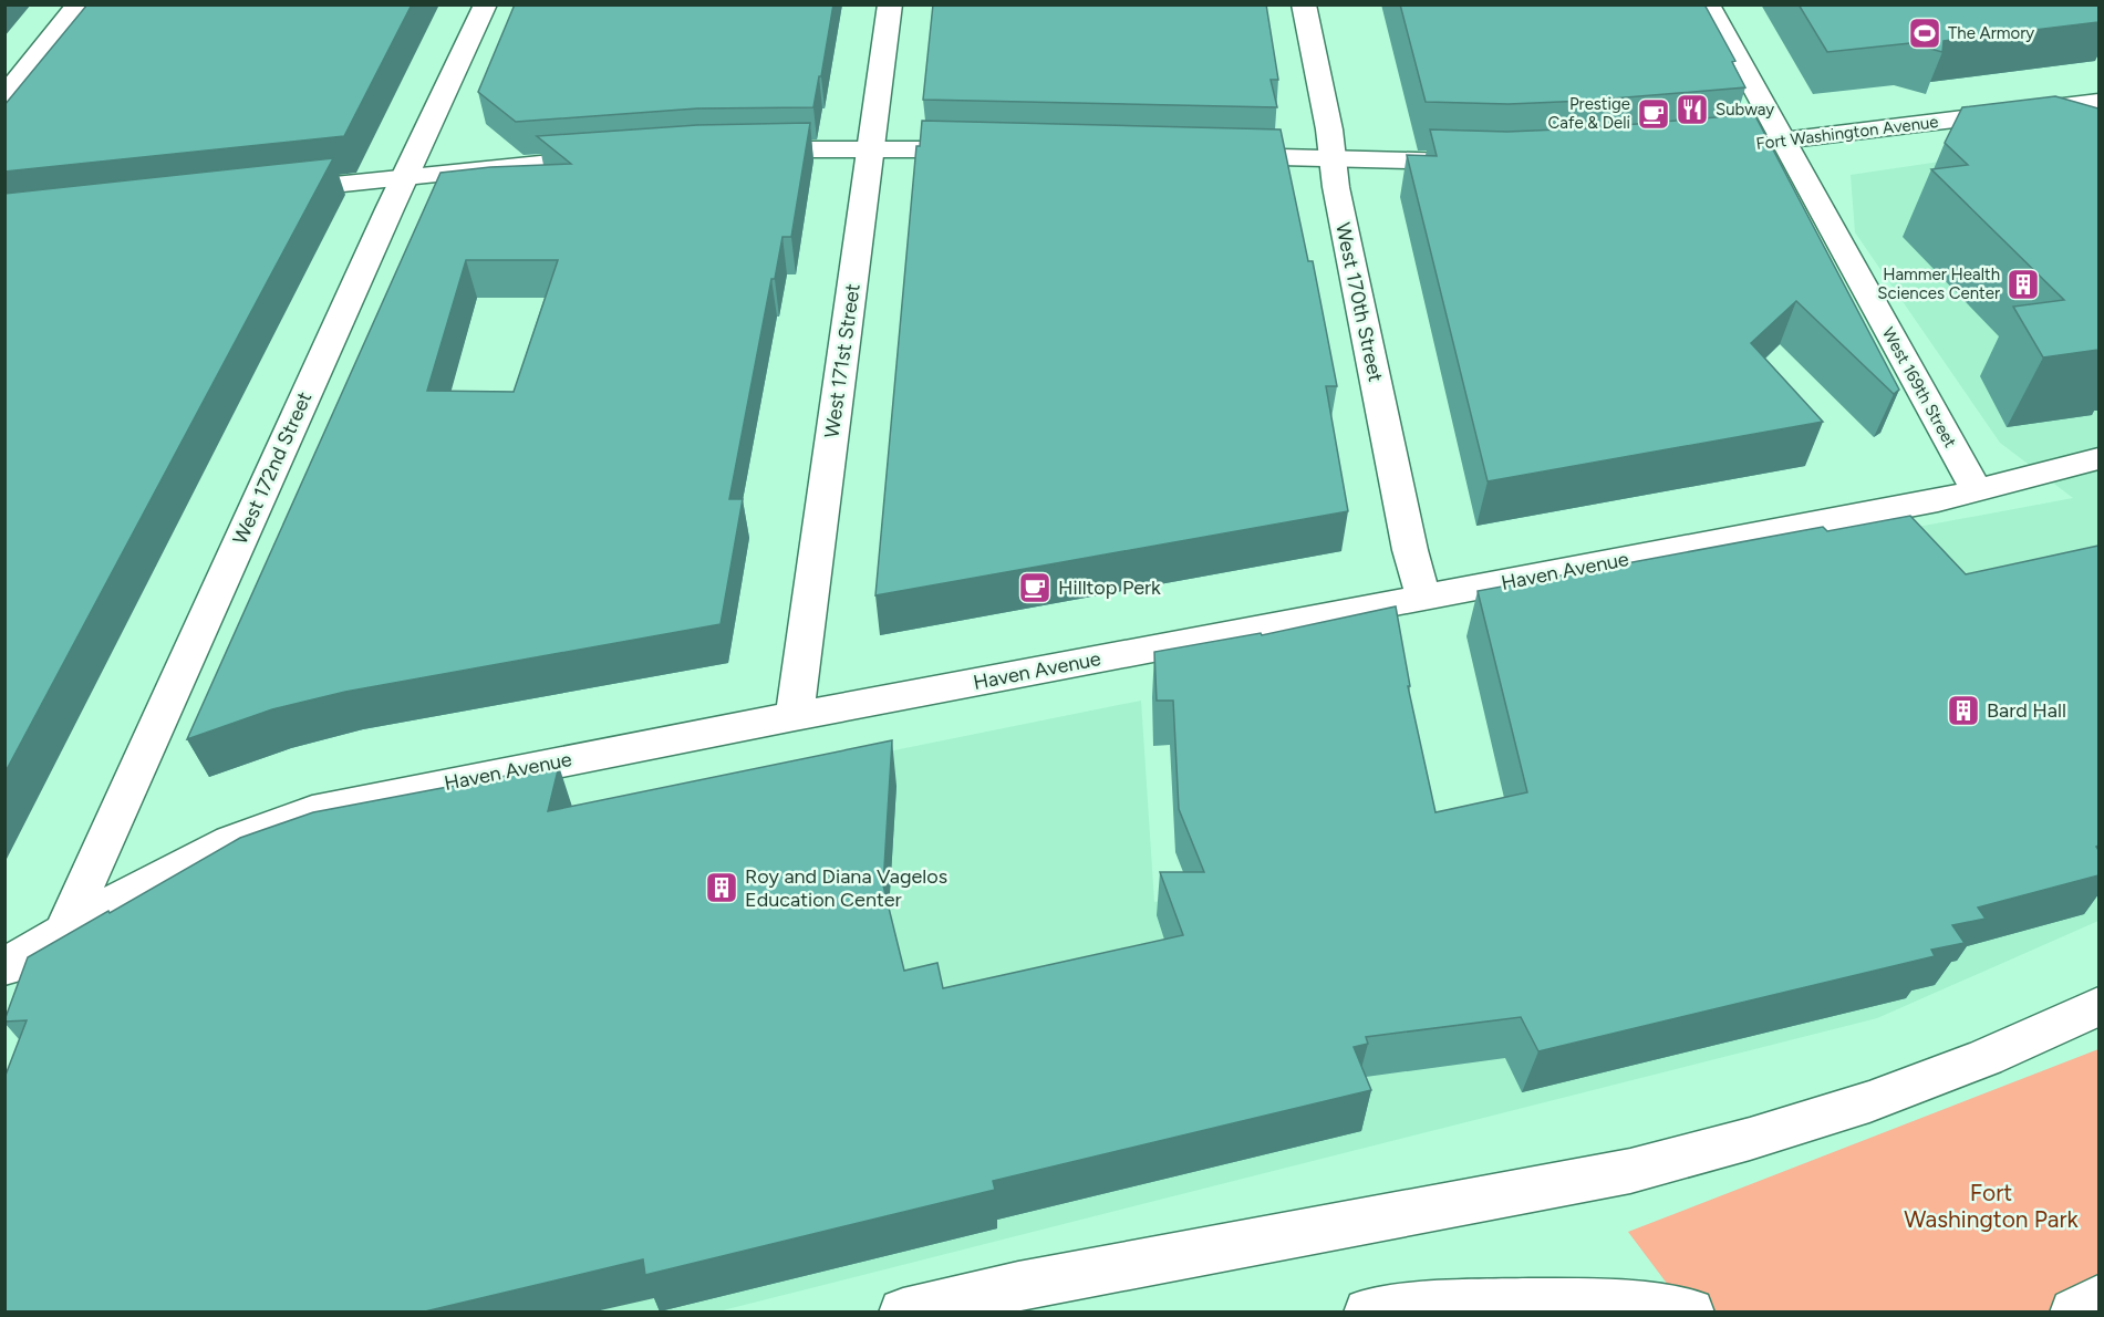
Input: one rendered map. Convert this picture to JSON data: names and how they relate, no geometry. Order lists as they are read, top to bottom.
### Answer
{
  "streets": {
    "main road": [
      "Fort Washington Avenue",
      "West 170th Street",
      "West 171st Street",
      "West 169th Street",
      "West 172nd Street",
      "Haven Avenue"
    ]
  },
  "crossings": [
    ["Fort Washington Avenue", "West 169th Street"],
    ["West 170th Street", "Haven Avenue"],
    ["West 171st Street", "Haven Avenue"],
    ["West 169th Street", "Haven Avenue"],
    ["West 172nd Street", "Haven Avenue"]
  ],
  "parks": ["Fort Washington Park"],
  "places": {
    "sports": ["The Armory"],
    "restaurant": ["Subway"],
    "cafe": ["Prestige Cafe & Deli", "Hilltop Perk"],
    "building": ["Hammer Health Sciences Center", "Bard Hall", "Roy and Diana Vagelos Education Center"]
  }
}
